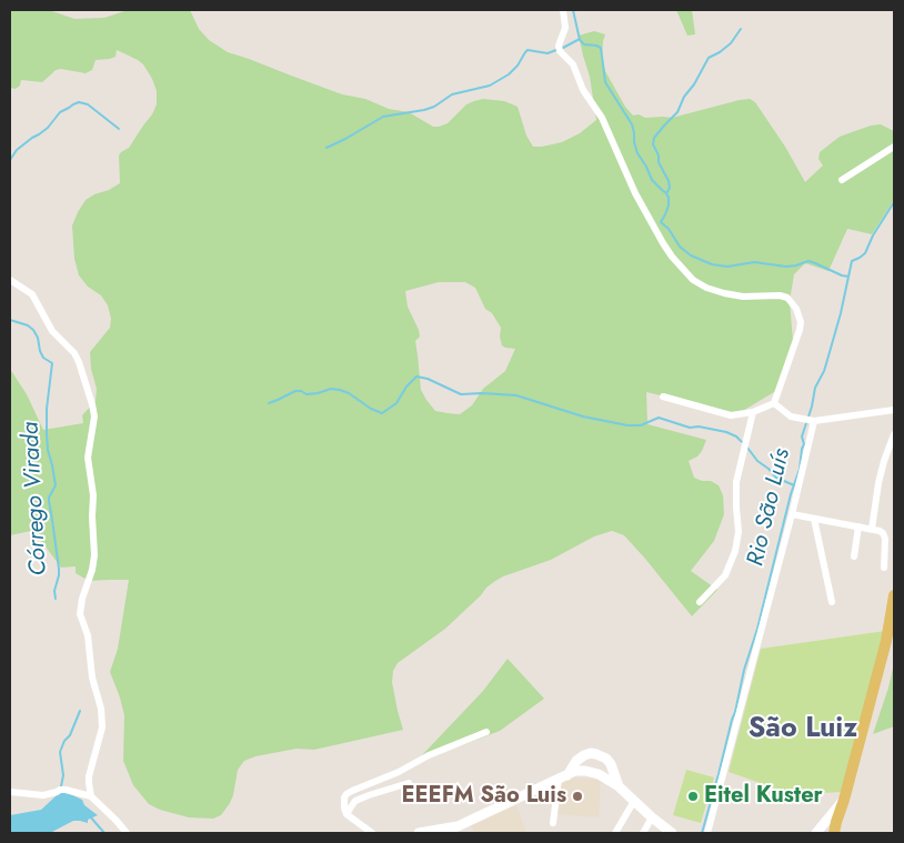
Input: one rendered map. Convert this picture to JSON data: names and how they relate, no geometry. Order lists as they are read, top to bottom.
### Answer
{
  "districts": ["São Luiz"],
  "water": ["Córrego Virada", "Rio São Luís"],
  "places": ["EEEFM São Luis", "Eitel Kuster"]
}
